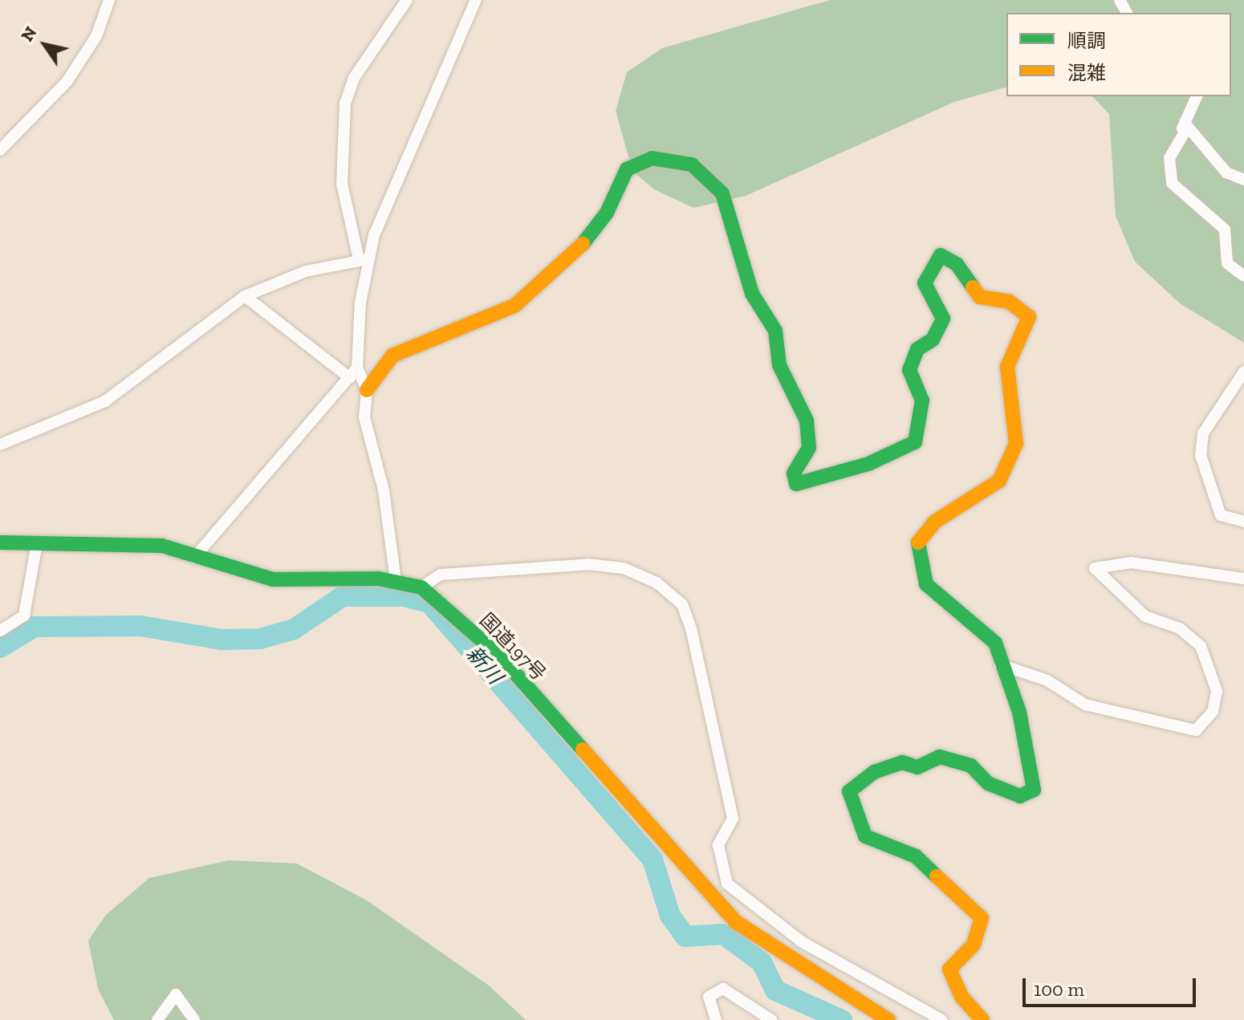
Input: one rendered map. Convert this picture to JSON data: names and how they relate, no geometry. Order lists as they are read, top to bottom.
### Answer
{
  "streets": {
    "main road": ["国道197号"]
  },
  "water": ["新川"],
  "legend": ["順調", "混雑"],
  "scale_bar": "100 m",
  "north": "top left"
}
